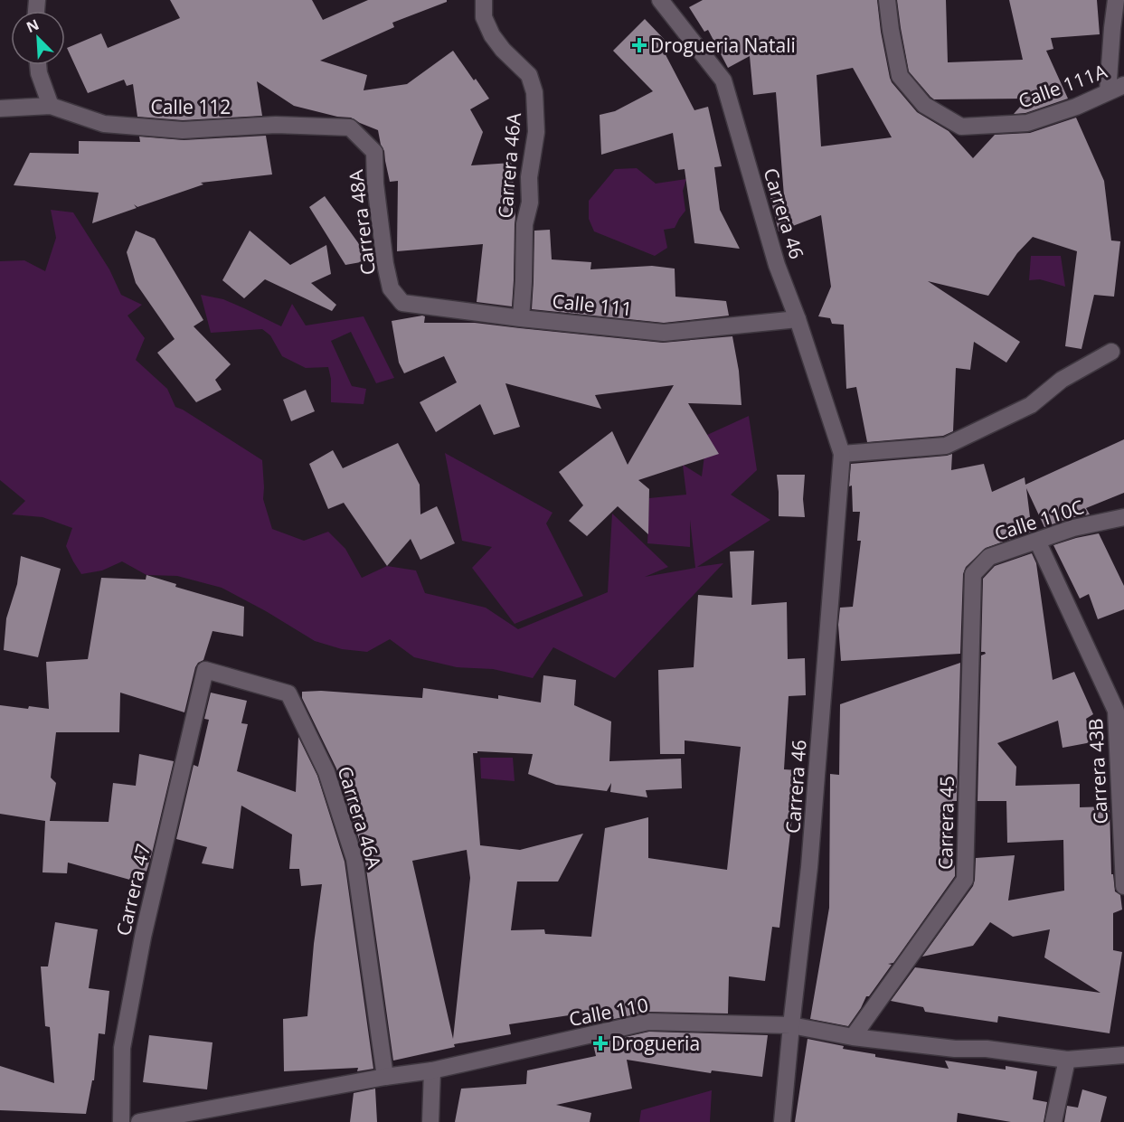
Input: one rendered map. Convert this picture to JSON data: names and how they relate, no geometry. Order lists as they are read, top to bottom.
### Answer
{
  "streets": {
    "street": [
      "Calle 111A",
      "Calle 112",
      "Carrera 46A",
      "Carrera 46",
      "Carrera 48A",
      "Calle 111",
      "Calle 110C",
      "Carrera 43B",
      "Carrera 45",
      "Carrera 47",
      "Calle 110"
    ]
  },
  "crossings": [
    ["Calle 112", "Carrera 48A"],
    ["Carrera 46A", "Calle 111"],
    ["Carrera 46A", "Carrera 47"],
    ["Carrera 46A", "Calle 110"],
    ["Carrera 46", "Calle 111"],
    ["Carrera 46", "Calle 110"],
    ["Carrera 48A", "Calle 111"],
    ["Calle 110C", "Carrera 43B"],
    ["Calle 110C", "Carrera 45"],
    ["Carrera 45", "Calle 110"]
  ],
  "places": {
    "health": ["Drogueria Natali", "Drogueria"]
  },
  "north": "top left"
}
